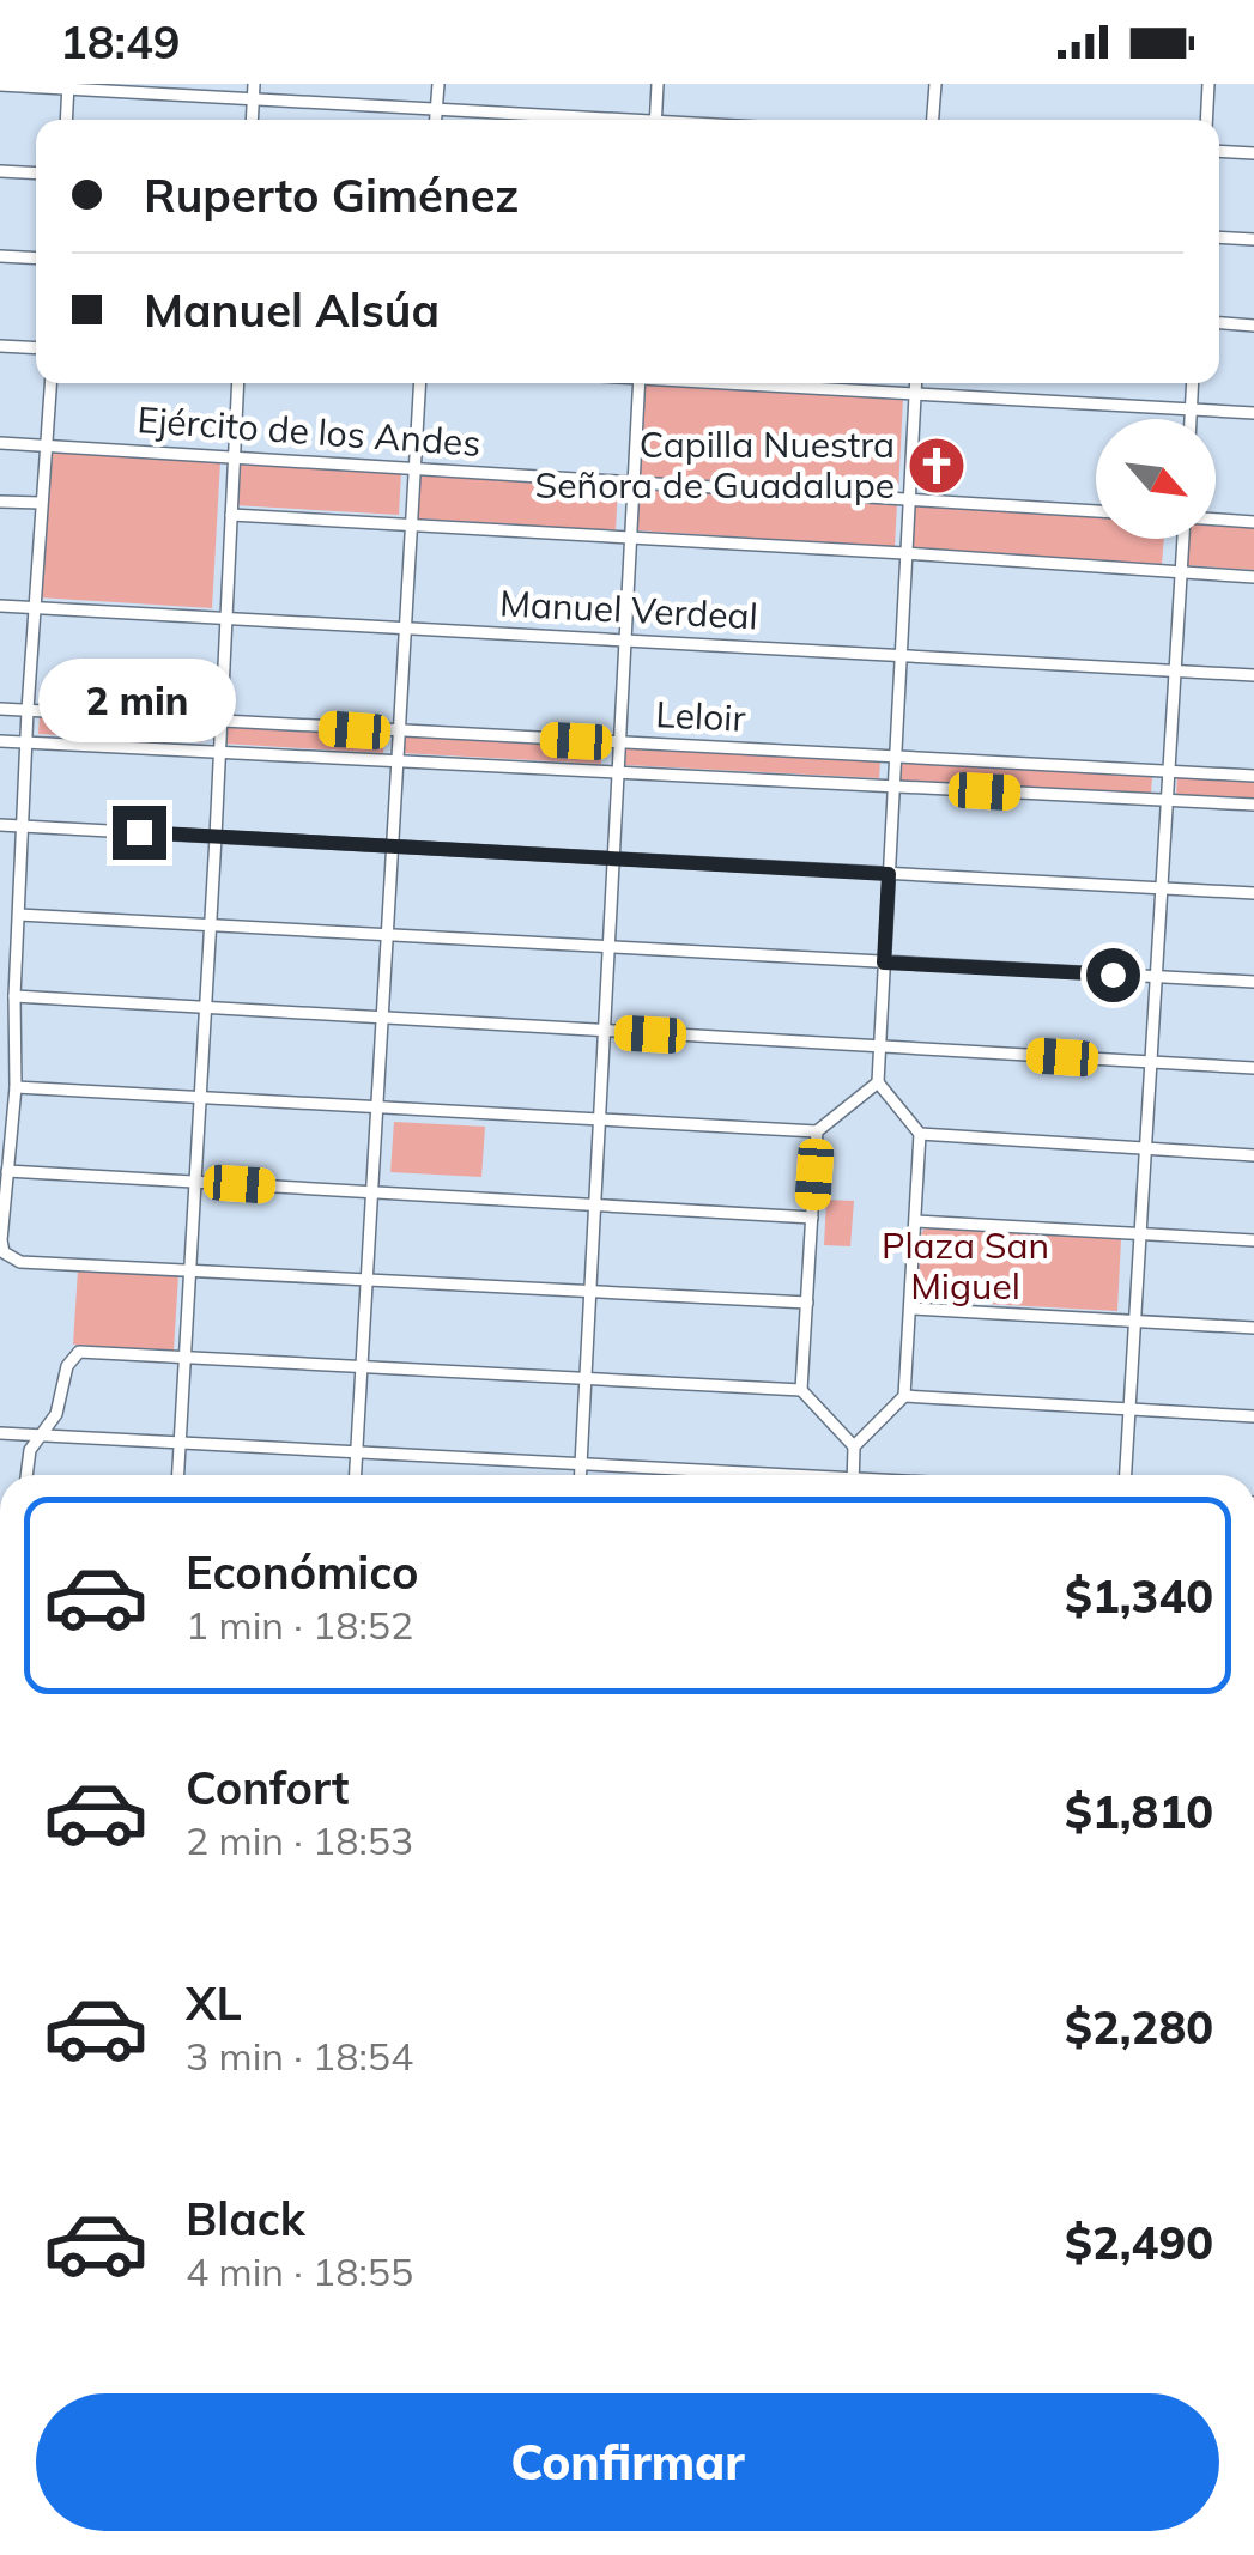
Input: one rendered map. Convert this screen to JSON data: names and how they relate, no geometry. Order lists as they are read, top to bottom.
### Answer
{
  "streets": {
    "street": ["Ejército de los Andes", "Manuel Verdeal", "Leloir"]
  },
  "parks": ["Plaza San Miguel"],
  "places": {
    "church": ["Capilla Nuestra Señora de Guadalupe"]
  },
  "north": "bottom right",
  "page": {
    "status": "18:49",
    "banner": ["Ruperto Giménez", "Manuel Alsúa"],
    "bubble": "2 min",
    "list": [
      {
        "name": "Económico",
        "note": "1 min · 18:52",
        "value": "$1,340"
      },
      {
        "name": "Confort",
        "note": "2 min · 18:53",
        "value": "$1,810"
      },
      {
        "name": "XL",
        "note": "3 min · 18:54",
        "value": "$2,280"
      },
      {
        "name": "Black",
        "note": "4 min · 18:55",
        "value": "$2,490"
      }
    ],
    "buttons": "Confirmar"
  }
}
